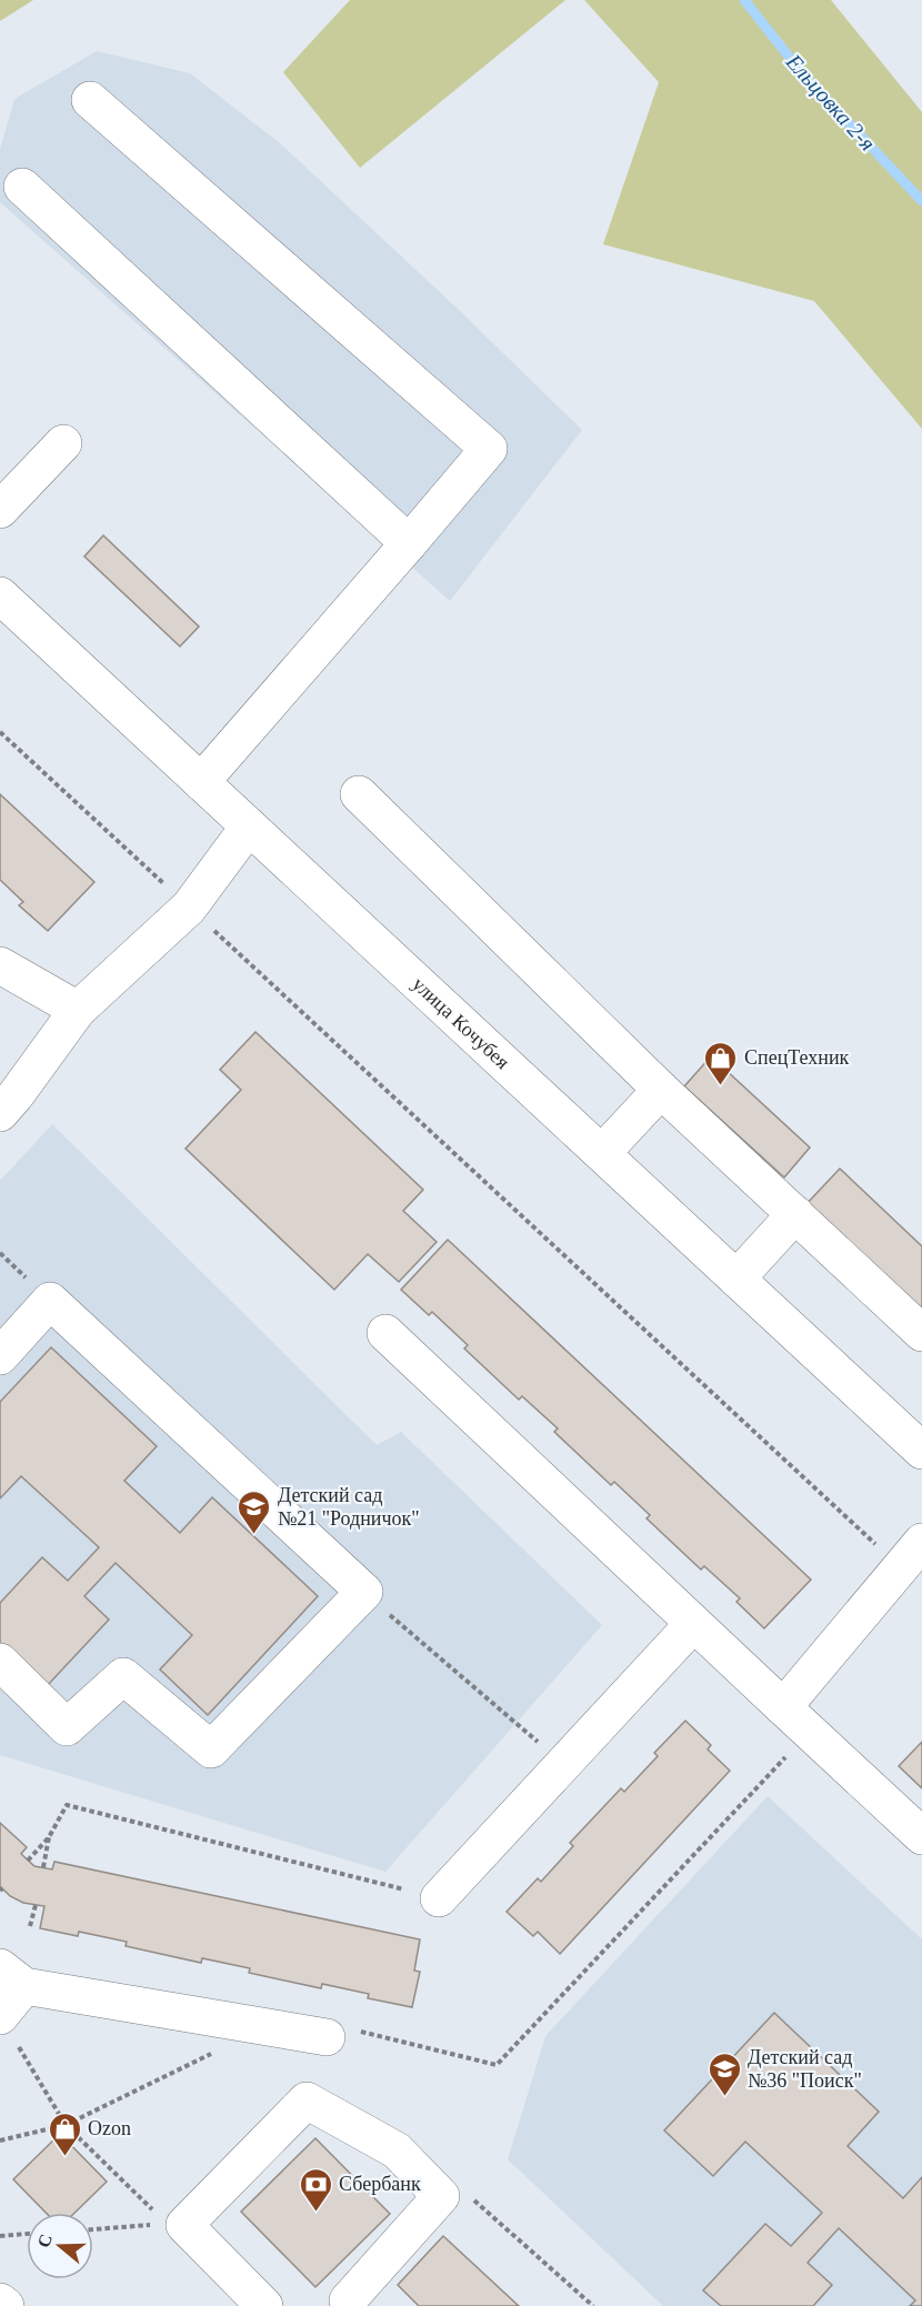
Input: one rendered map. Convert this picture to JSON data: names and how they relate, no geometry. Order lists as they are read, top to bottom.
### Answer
{
  "streets": {
    "street": ["улица Кочубея"]
  },
  "water": ["Ельцовка 2-я"],
  "places": {
    "shop": ["СпецТехник", "Ozon"],
    "school or university": ["Детский сад №21 \"Родничок\"", "Детский сад №36 \"Поиск\""],
    "bank": ["Сбербанк"]
  },
  "north": "left"
}
